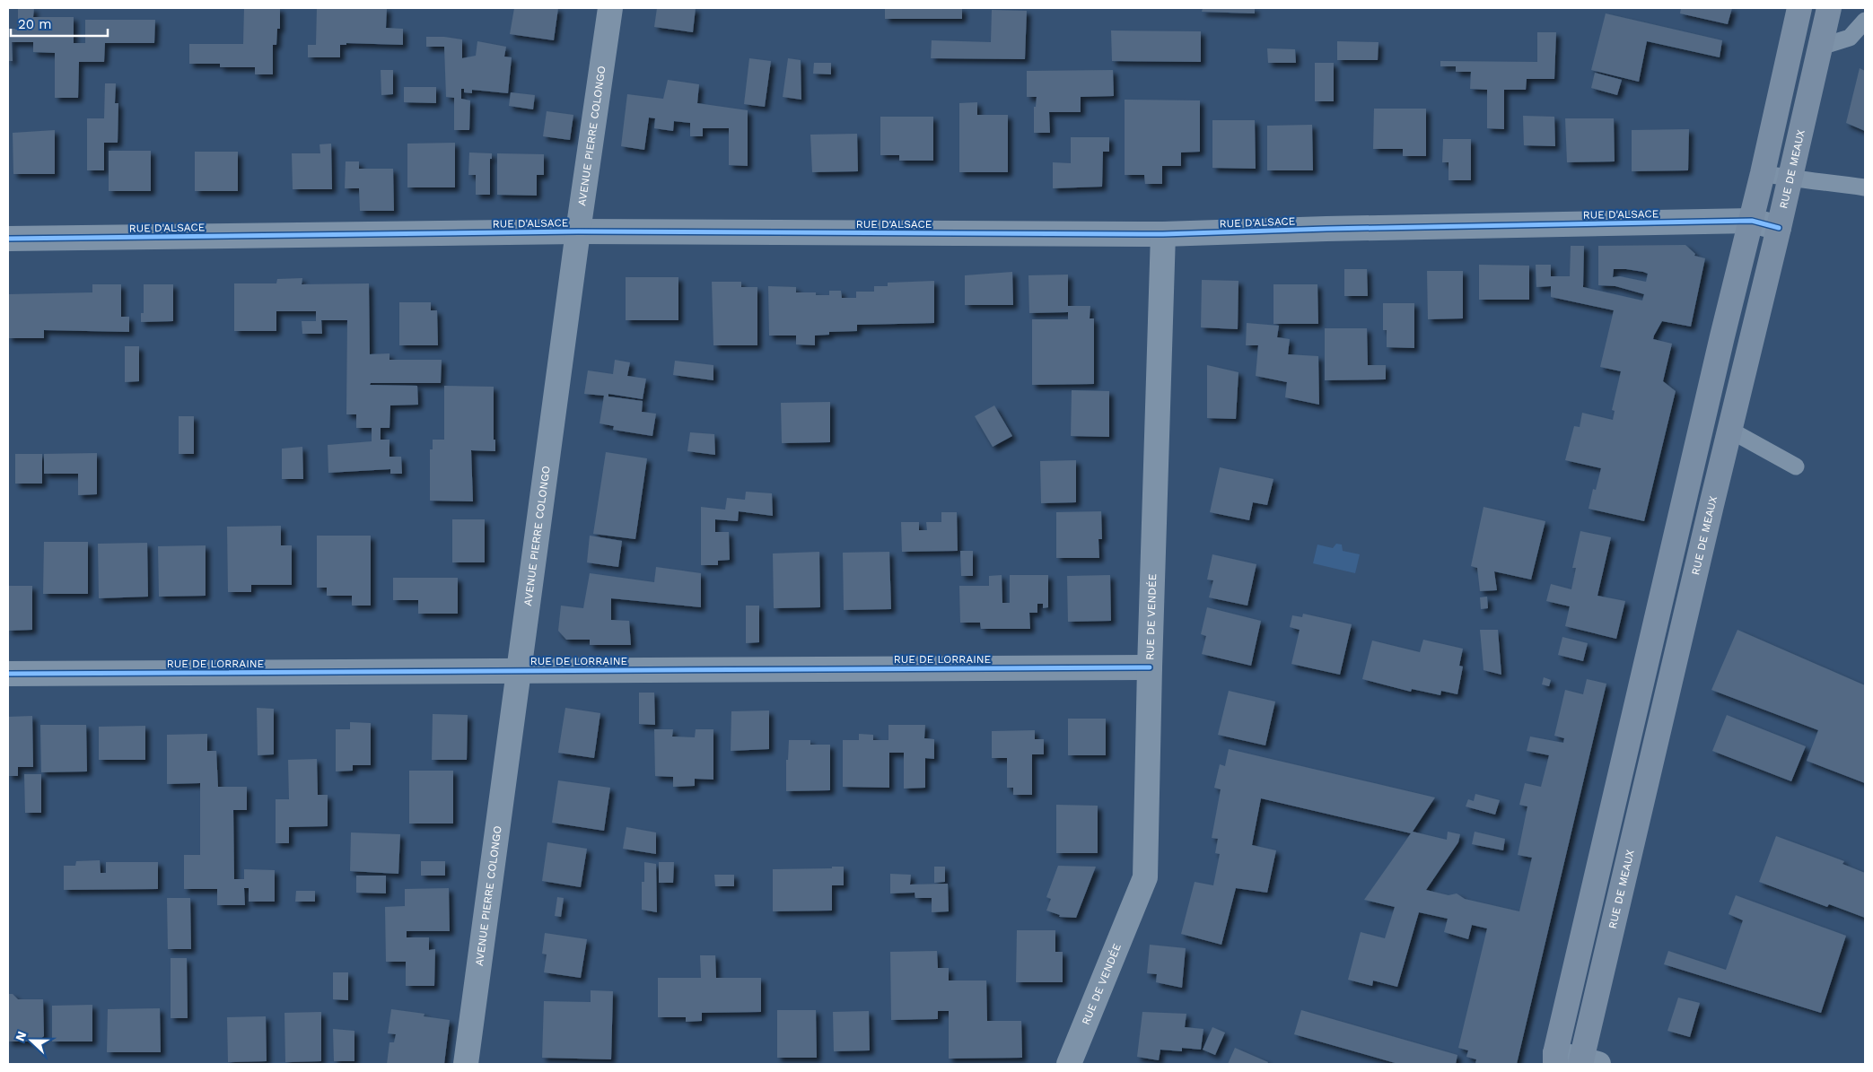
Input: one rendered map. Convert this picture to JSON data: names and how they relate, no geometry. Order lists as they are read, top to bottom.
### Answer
{
  "streets": {
    "main road": ["RUE DE MEAUX"],
    "street": [
      "AVENUE PIERRE COLONGO",
      "RUE D'ALSACE",
      "RUE DE VENDÉE",
      "RUE DE LORRAINE"
    ]
  },
  "crossings": [
    ["AVENUE PIERRE COLONGO", "RUE D'ALSACE"],
    ["AVENUE PIERRE COLONGO", "RUE DE LORRAINE"],
    ["RUE DE MEAUX", "RUE D'ALSACE"],
    ["RUE D'ALSACE", "RUE DE VENDÉE"],
    ["RUE DE VENDÉE", "RUE DE LORRAINE"]
  ],
  "scale_bar": "20 m",
  "north": "left"
}
